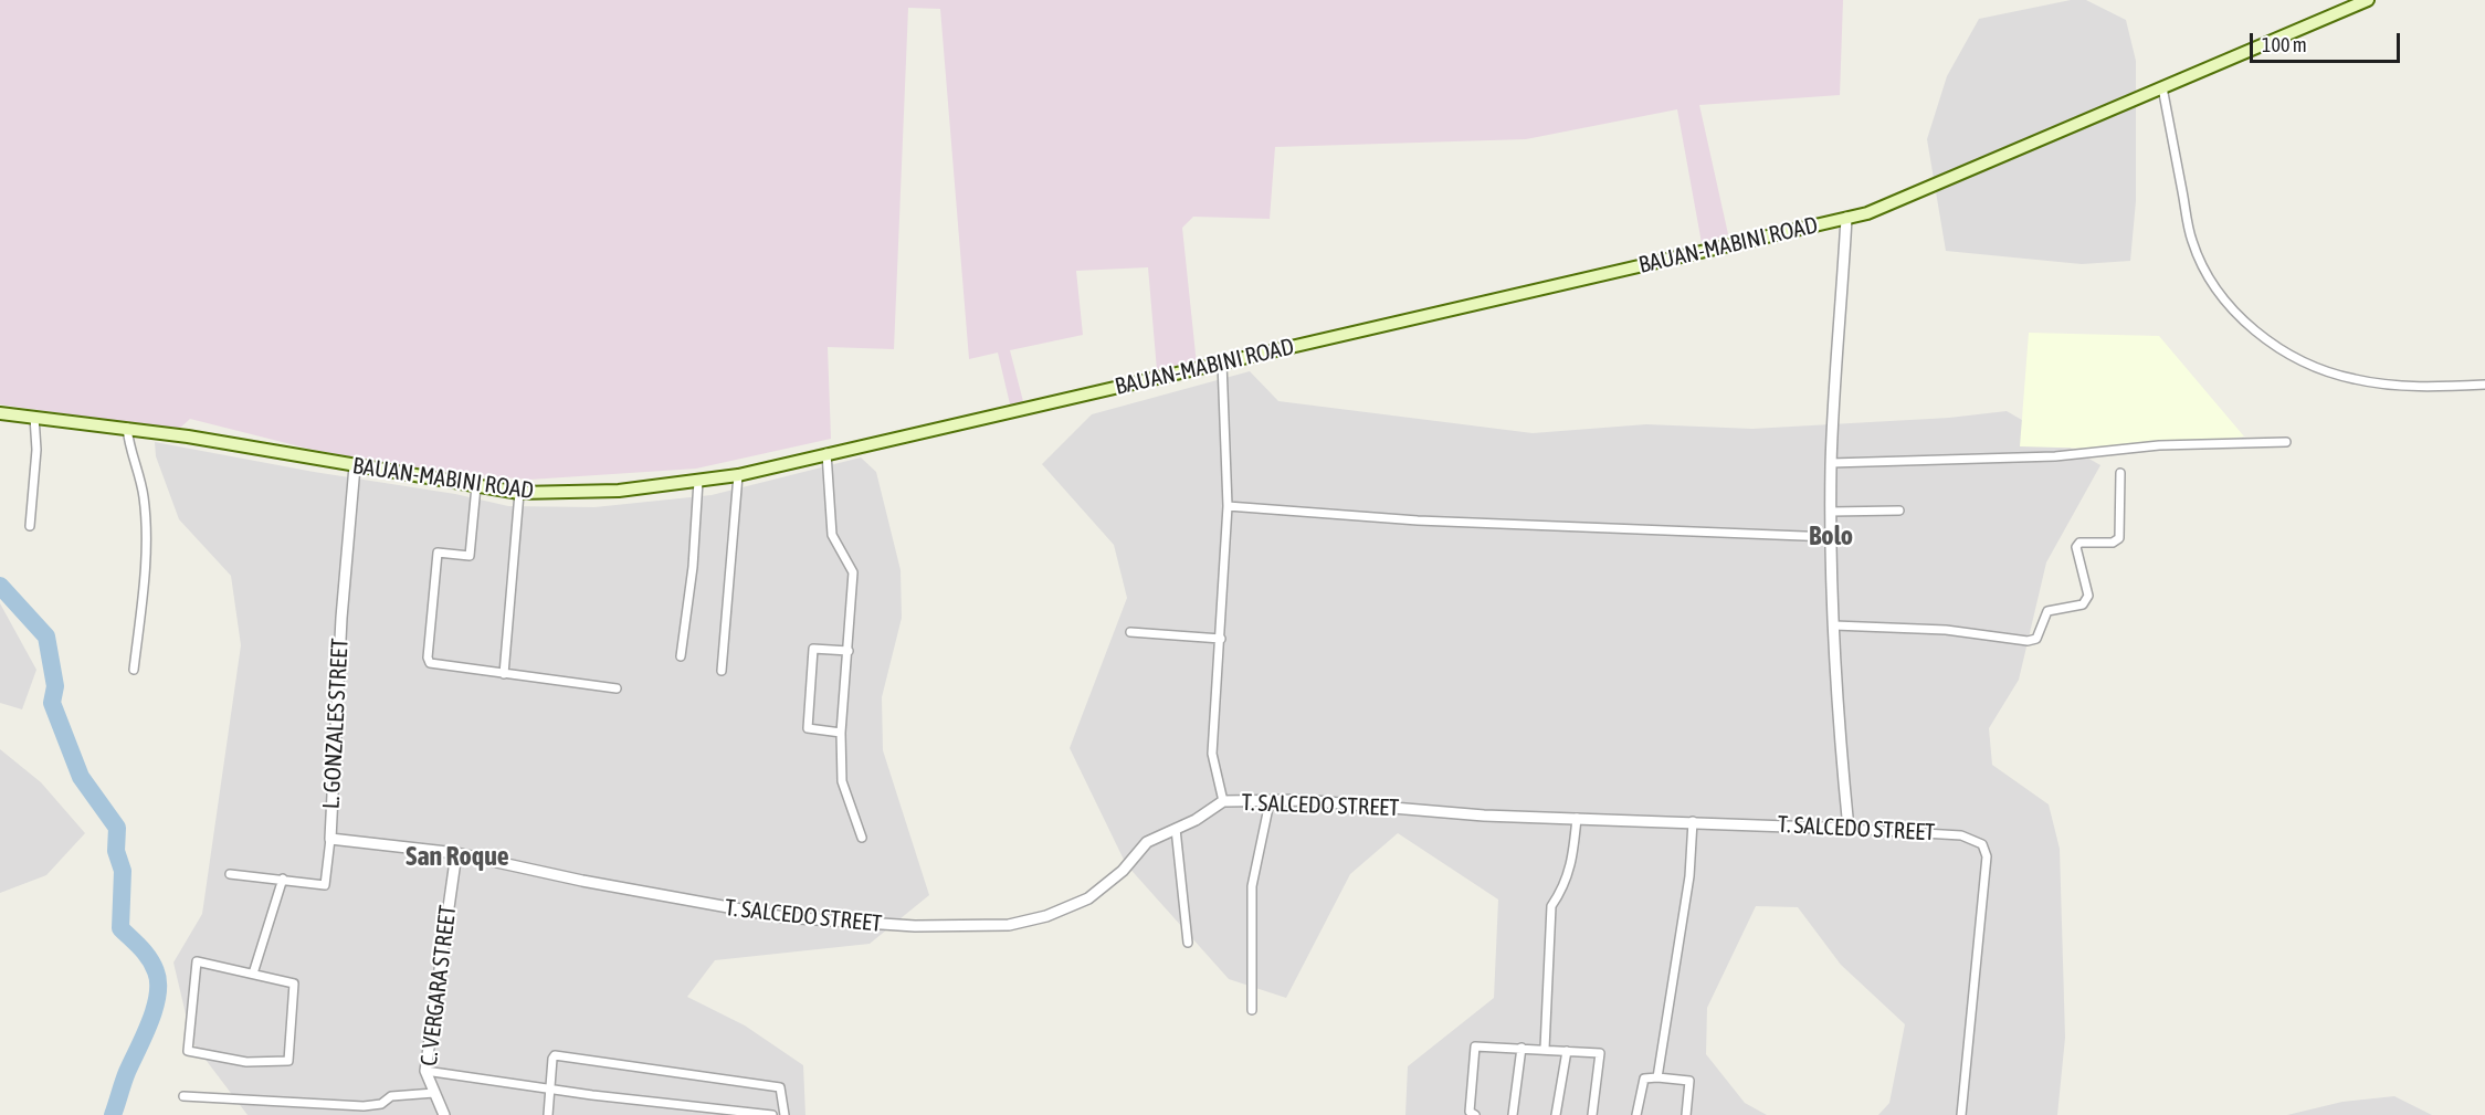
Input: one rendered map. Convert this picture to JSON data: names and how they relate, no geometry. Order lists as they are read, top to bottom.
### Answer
{
  "streets": {
    "main road": ["BAUAN-MABINI ROAD"],
    "street": ["L. GONZALES STREET", "T. SALCEDO STREET", "C. VERGARA STREET"]
  },
  "crossings": [
    ["BAUAN-MABINI ROAD", "L. GONZALES STREET"],
    ["L. GONZALES STREET", "T. SALCEDO STREET"],
    ["T. SALCEDO STREET", "C. VERGARA STREET"]
  ],
  "districts": ["Bolo", "San Roque"],
  "scale_bar": "100 m"
}
